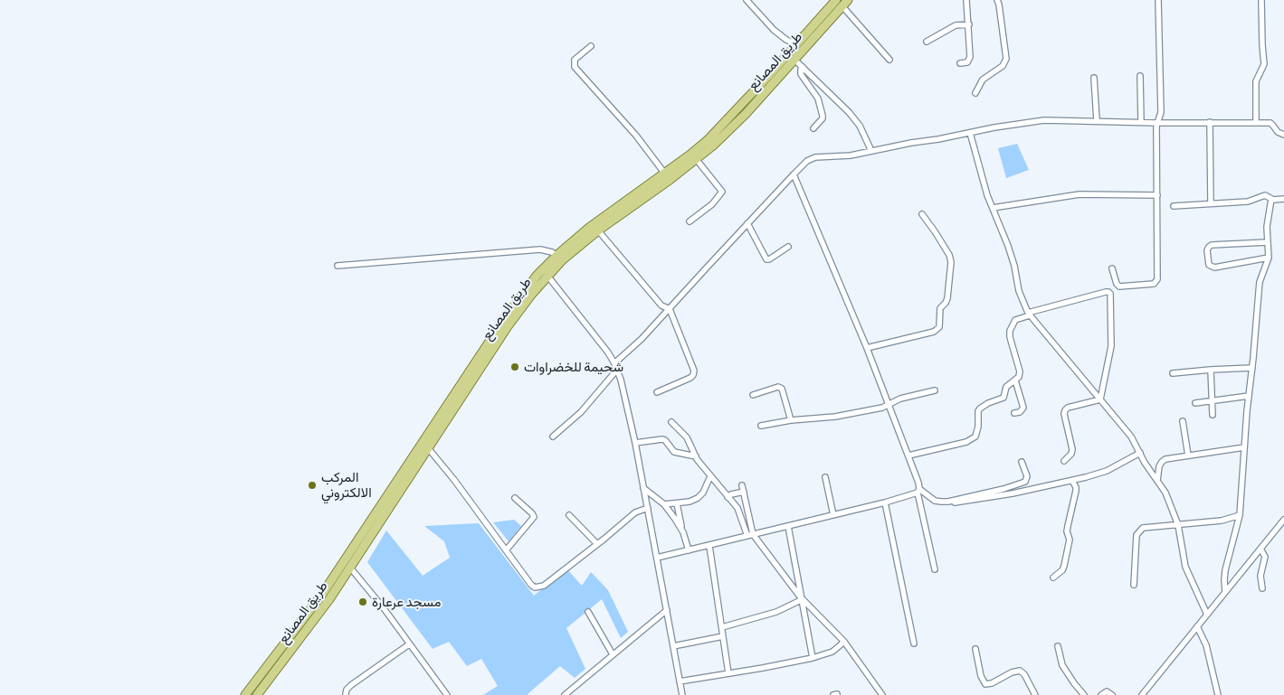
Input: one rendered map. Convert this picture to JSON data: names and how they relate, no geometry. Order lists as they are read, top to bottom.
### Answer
{
  "streets": {
    "main road": ["طريق المصانع"]
  },
  "places": ["شحيمة للخضراوات", "المركب الالكتروني", "مسجد عرعارة"]
}
